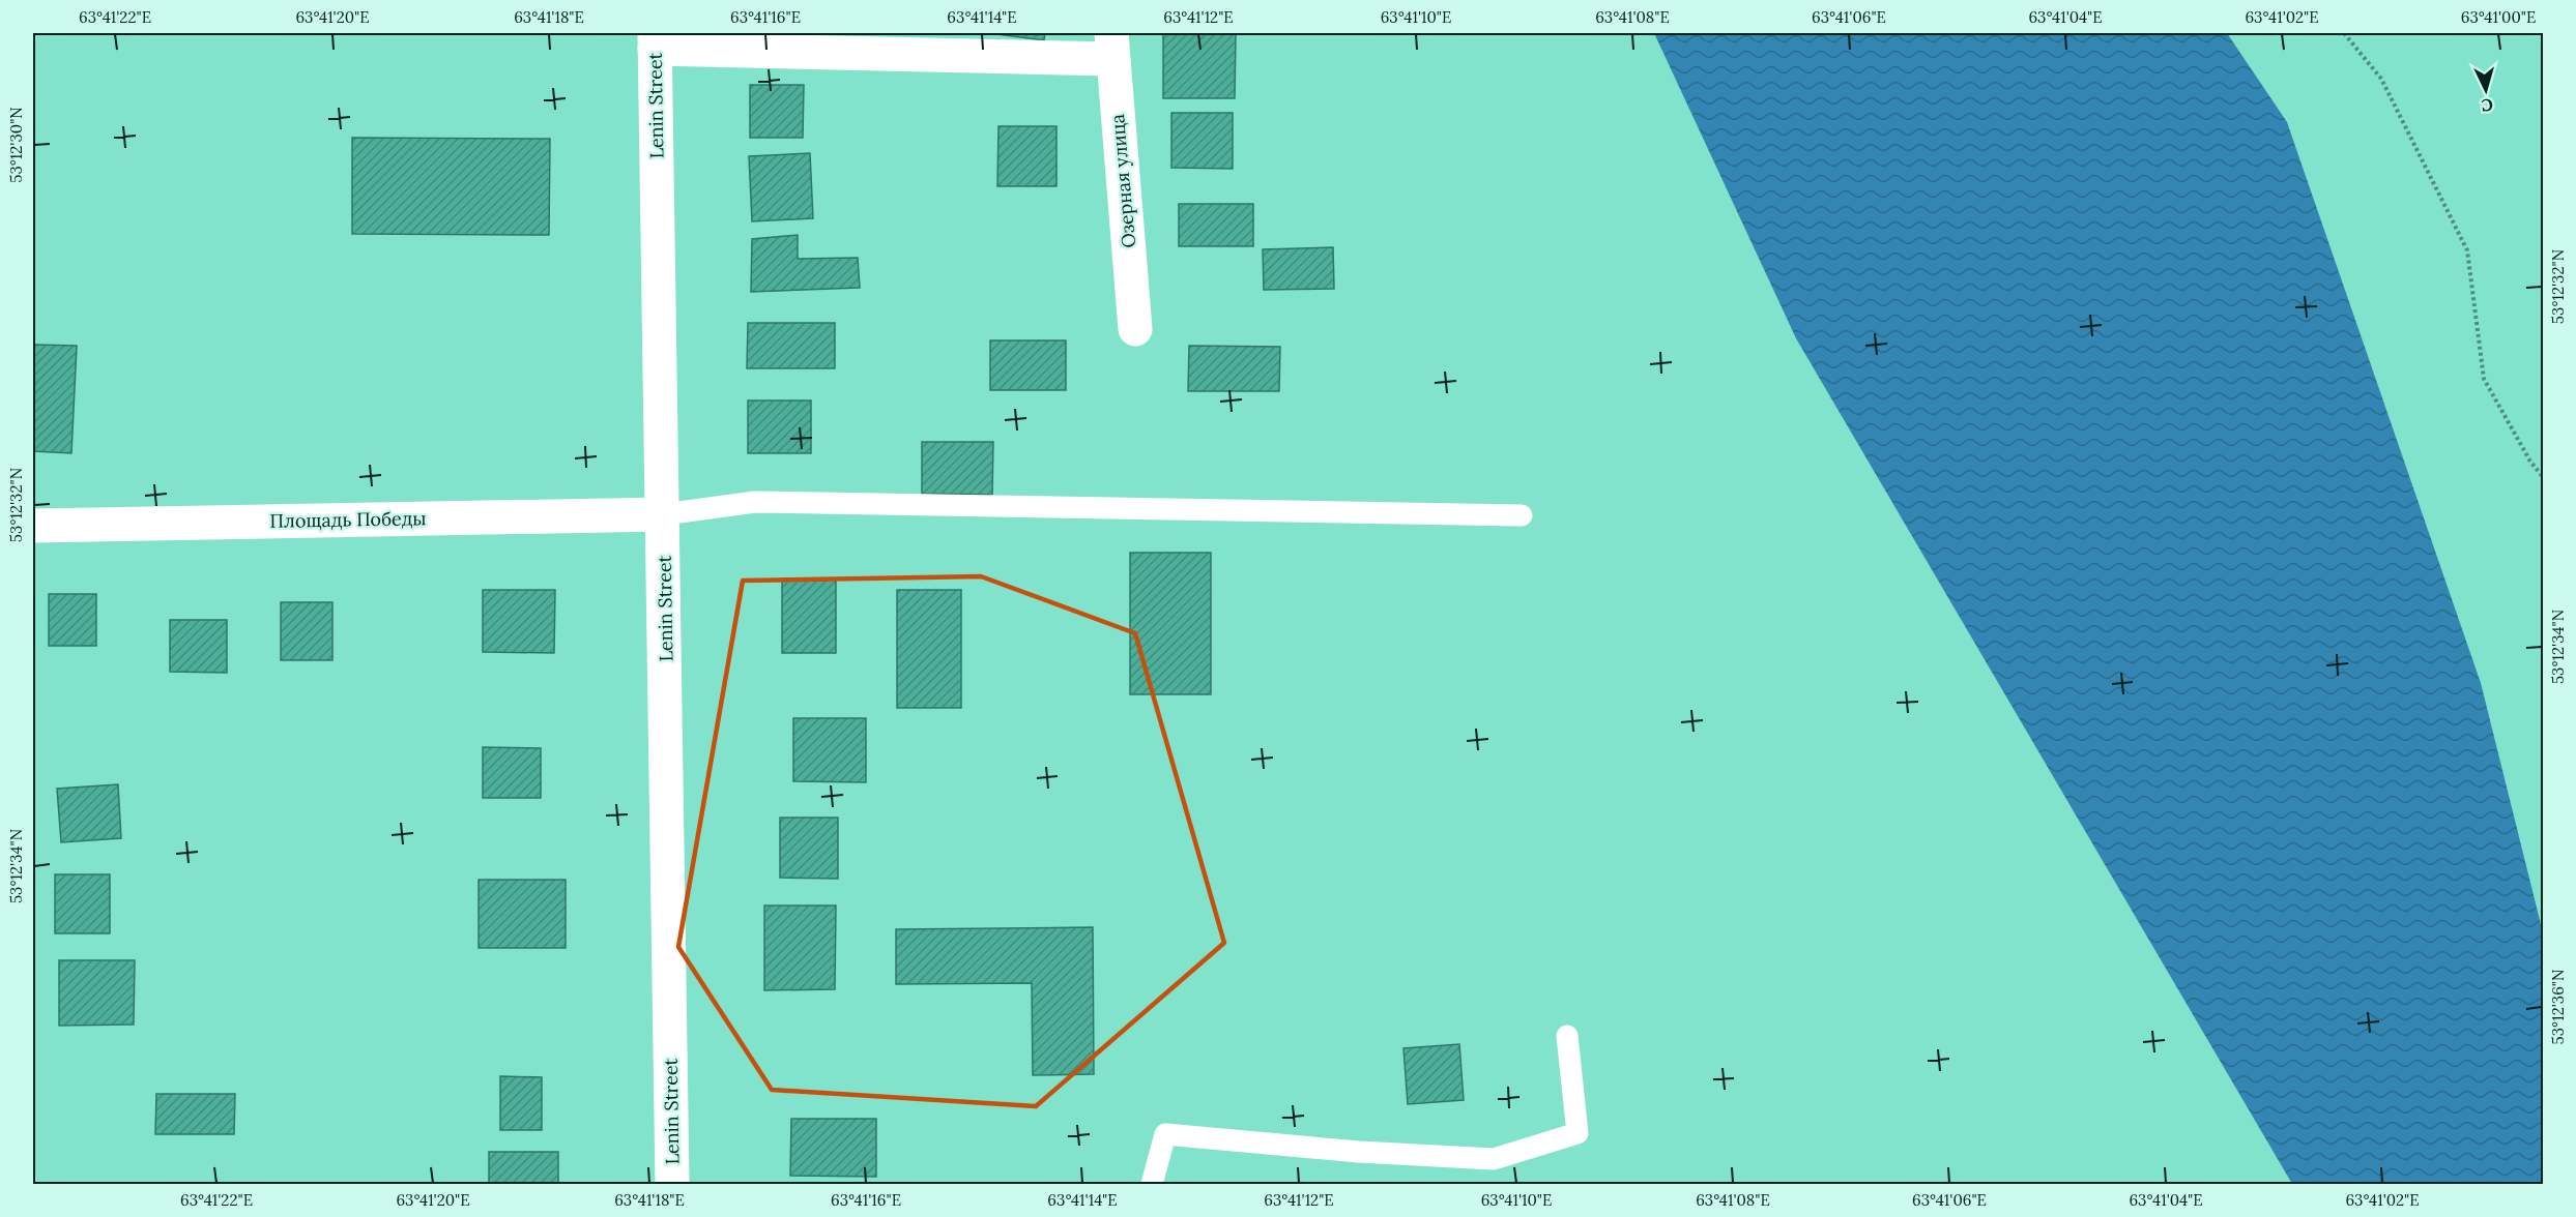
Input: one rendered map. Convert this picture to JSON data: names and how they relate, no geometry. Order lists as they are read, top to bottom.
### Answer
{
  "streets": {
    "street": ["Lenin Street", "Озерная улица", "Площадь Победы"]
  },
  "crossings": [
    ["Lenin Street", "Площадь Победы"]
  ],
  "north": "bottom",
  "coordinates": [
    "63°41'22\"E",
    "63°41'20\"E",
    "63°41'18\"E",
    "63°41'16\"E",
    "63°41'14\"E",
    "63°41'12\"E",
    "63°41'10\"E",
    "63°41'08\"E",
    "63°41'06\"E",
    "63°41'04\"E",
    "63°41'02\"E",
    "63°41'00\"E",
    "53°12'30\"N",
    "53°12'32\"N",
    "53°12'34\"N",
    "53°12'36\"N"
  ]
}
